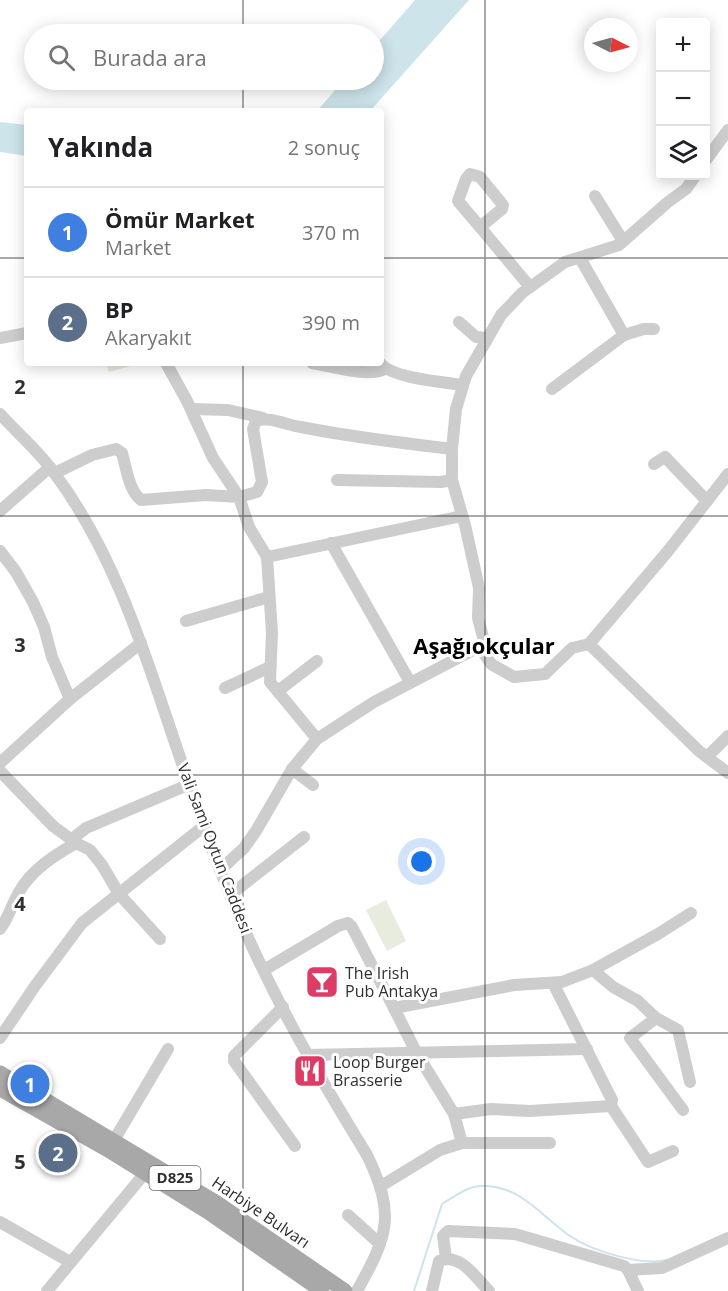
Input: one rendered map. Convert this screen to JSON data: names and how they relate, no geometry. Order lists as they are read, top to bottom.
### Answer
{
  "streets": {
    "main road": ["D825", "Harbiye Bulvarı"],
    "street": ["Vali Sami Oytun Caddesi"]
  },
  "districts": ["Aşağıokçular"],
  "places": {
    "bar": ["The Irish Pub Antakya"],
    "restaurant": ["Loop Burger Brasserie"]
  },
  "north": "right",
  "page": {
    "map_buttons": ["+", "−"],
    "search": "Burada ara",
    "heading": ["Yakında", "2 sonuç"],
    "list": [
      {
        "mark": "1",
        "name": "Ömür Market",
        "note": "Market",
        "value": "370 m"
      },
      {
        "mark": "2",
        "name": "BP",
        "note": "Akaryakıt",
        "value": "390 m"
      }
    ],
    "pins": ["1", "2"]
  },
  "grid": {
    "rows": [
      "2",
      "3",
      "4",
      "5"
    ]
  }
}
